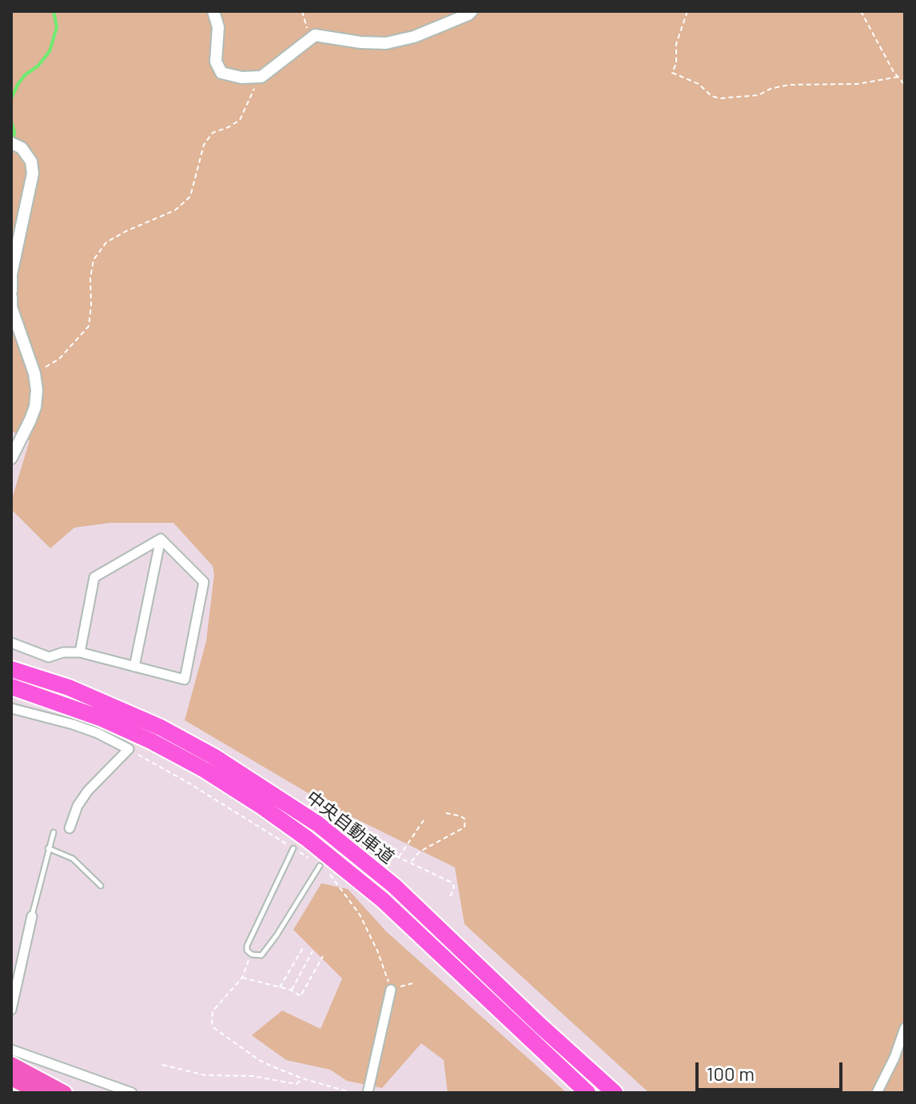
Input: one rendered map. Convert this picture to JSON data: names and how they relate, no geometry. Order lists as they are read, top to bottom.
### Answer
{
  "streets": {
    "highway": ["中央自動車道"]
  },
  "scale_bar": "100 m"
}
